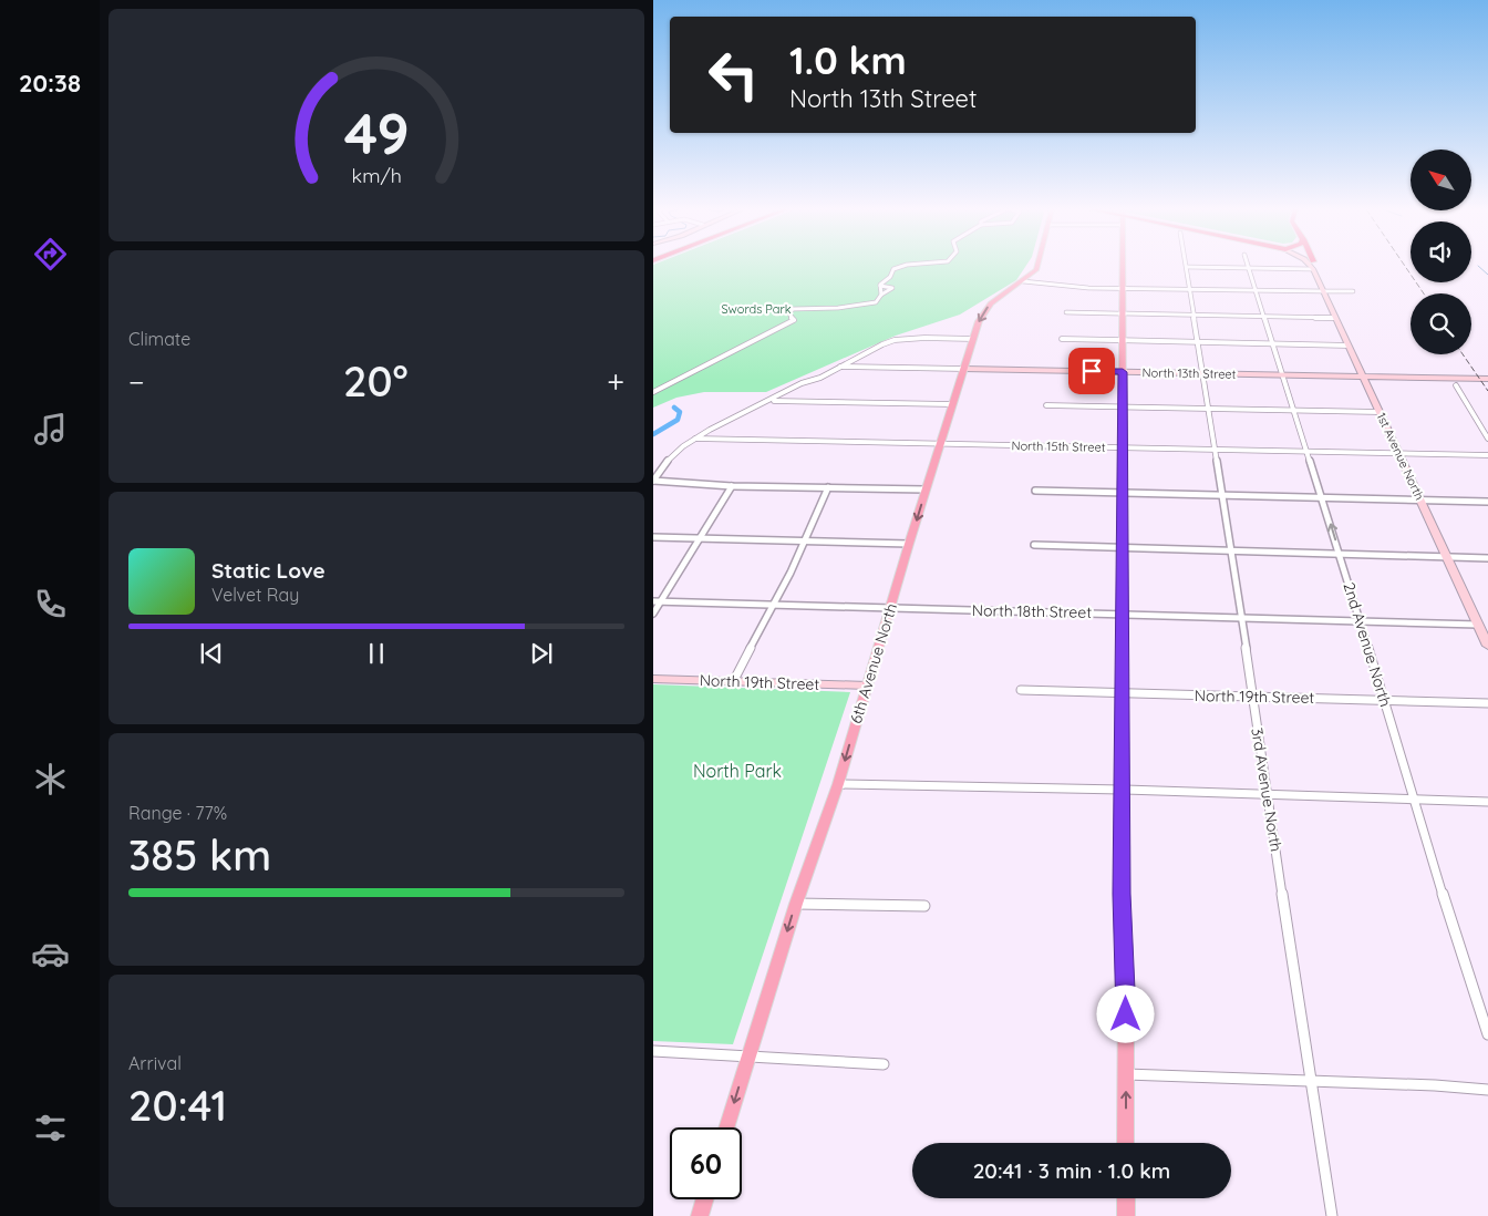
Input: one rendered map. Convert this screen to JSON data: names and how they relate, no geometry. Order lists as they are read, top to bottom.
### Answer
{
  "streets": {
    "main road": ["6th Avenue North"],
    "street": [
      "North 13th Street",
      "North 15th Street",
      "1st Avenue North",
      "North 18th Street",
      "2nd Avenue North",
      "North 19th Street",
      "3rd Avenue North"
    ]
  },
  "crossings": [
    ["North 13th Street", "1st Avenue North"],
    ["North 13th Street", "2nd Avenue North"],
    ["North 13th Street", "6th Avenue North"],
    ["North 13th Street", "3rd Avenue North"],
    ["North 15th Street", "1st Avenue North"],
    ["North 15th Street", "2nd Avenue North"],
    ["North 15th Street", "6th Avenue North"],
    ["North 15th Street", "3rd Avenue North"],
    ["1st Avenue North", "North 18th Street"],
    ["North 18th Street", "2nd Avenue North"],
    ["North 18th Street", "6th Avenue North"],
    ["North 18th Street", "3rd Avenue North"],
    ["2nd Avenue North", "North 19th Street"],
    ["6th Avenue North", "North 19th Street"],
    ["North 19th Street", "3rd Avenue North"]
  ],
  "one_way": ["6th Avenue North"],
  "parks": ["Swords Park", "North Park"],
  "north": "top left",
  "page": {
    "tabs": "20:38",
    "turn": ["1.0 km", "North 13th Street"],
    "tile": [
      "Climate",
      ["Range · 77%", "385 km"],
      ["Arrival", "20:41"]
    ],
    "heat": ["−", "20°", "+"],
    "song": ["Static Love", "Velvet Ray"],
    "limit": "60",
    "trip": "20:41 · 3 min · 1.0 km",
    "gauge": ["49", "km/h"]
  }
}
